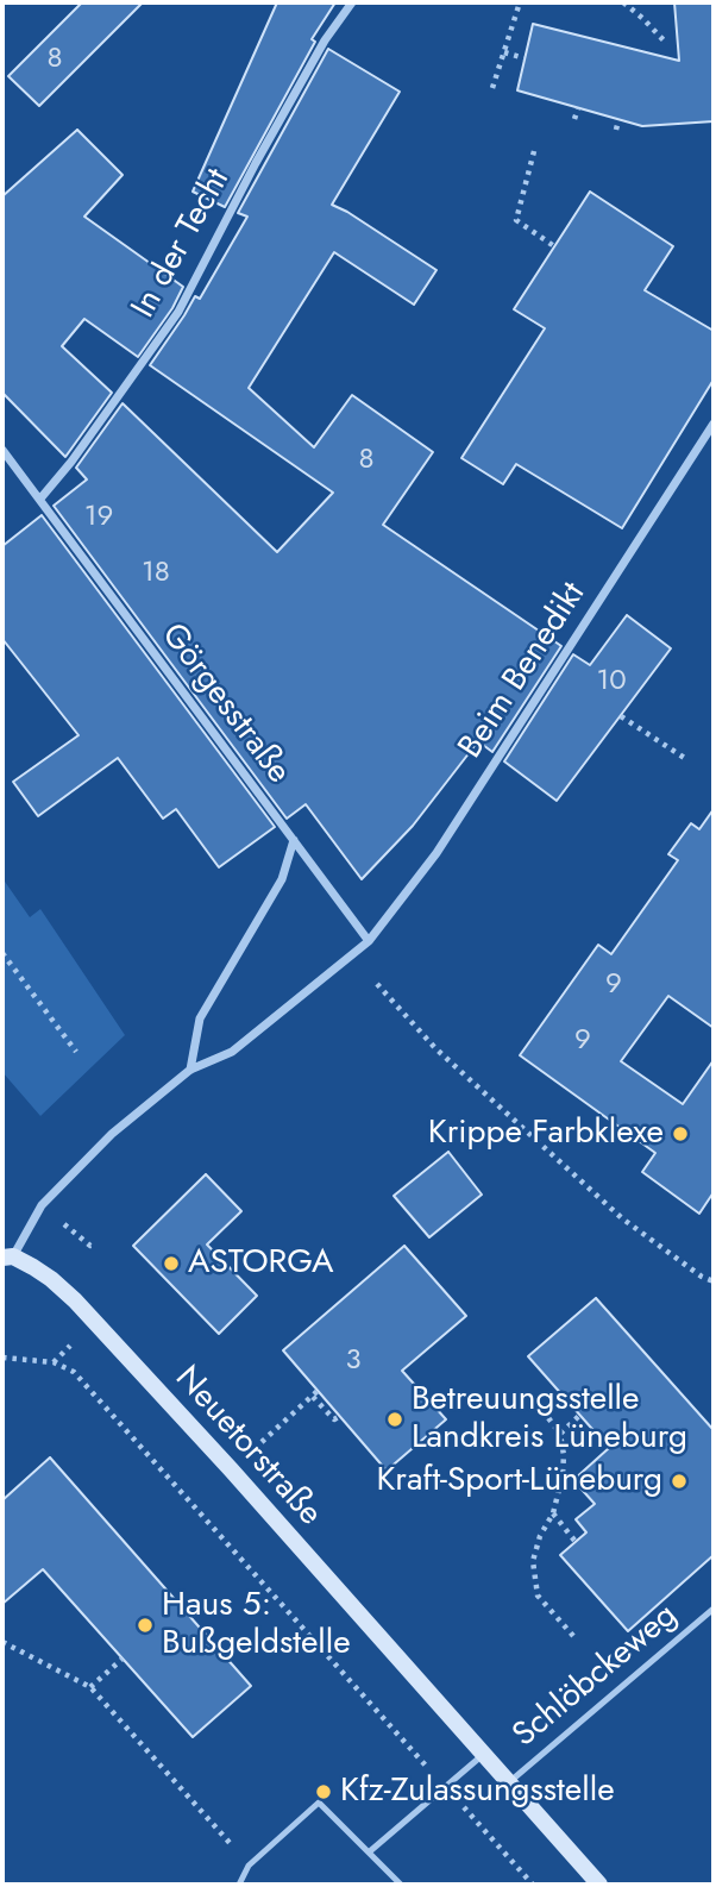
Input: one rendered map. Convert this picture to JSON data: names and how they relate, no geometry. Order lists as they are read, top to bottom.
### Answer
{
  "streets": {
    "main road": ["Neuetorstraße"],
    "street": ["In der Techt", "Beim Benedikt", "Görgesstraße"],
    "lane": ["Schlöbckeweg"]
  },
  "crossings": [
    ["In der Techt", "Görgesstraße"],
    ["Beim Benedikt", "Görgesstraße"],
    ["Beim Benedikt", "Neuetorstraße"],
    ["Görgesstraße", "Neuetorstraße"],
    ["Neuetorstraße", "Schlöbckeweg"]
  ],
  "places": [
    "Krippe Farbklexe",
    "ASTORGA",
    "Betreuungsstelle Landkreis Lüneburg",
    "Kraft-Sport-Lüneburg",
    "Haus 5: Bußgeldstelle",
    "Kfz-Zulassungsstelle"
  ],
  "house_numbers": [
    "8",
    "8",
    "19",
    "18",
    "10",
    "9",
    "9",
    "3"
  ]
}
